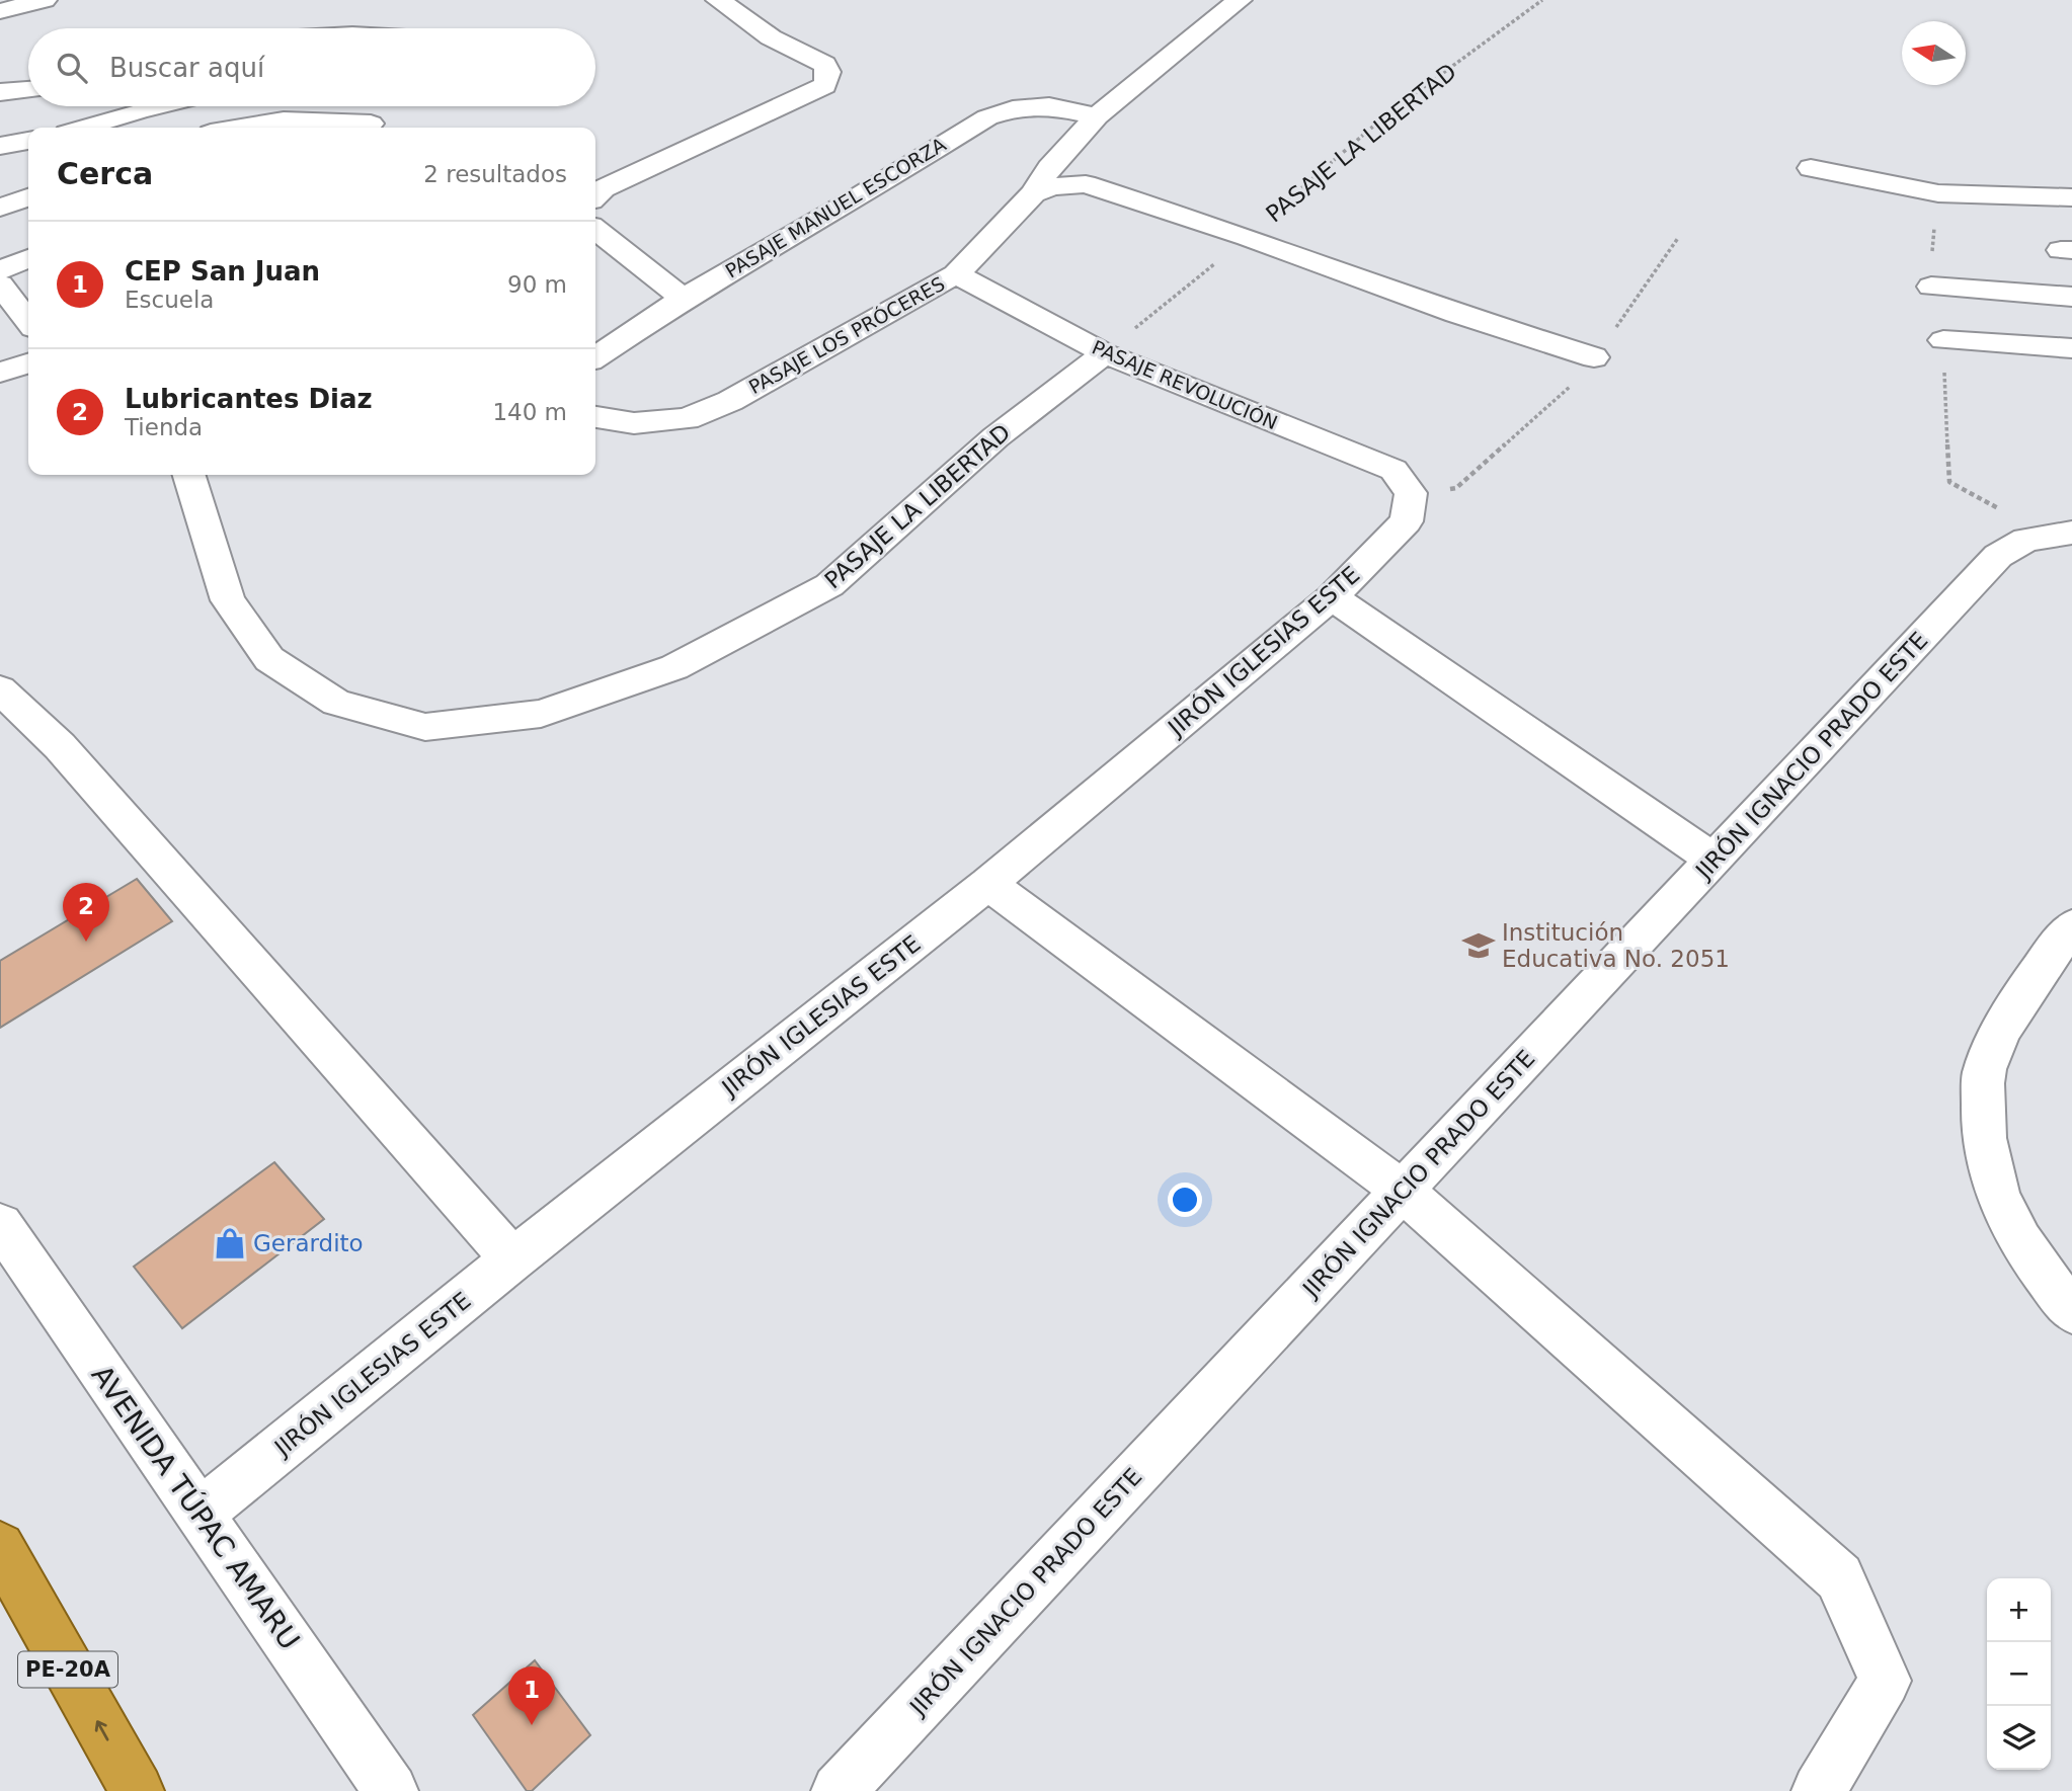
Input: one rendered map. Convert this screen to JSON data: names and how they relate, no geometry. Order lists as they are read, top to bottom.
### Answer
{
  "streets": {
    "highway": ["PE-20A"],
    "street": [
      "PASAJE LA LIBERTAD",
      "PASAJE MANUEL ESCORZA",
      "PASAJE LOS PRÓCERES",
      "PASAJE REVOLUCIÓN",
      "JIRÓN IGLESIAS ESTE",
      "JIRÓN IGNACIO PRADO ESTE",
      "AVENIDA TÚPAC AMARU"
    ]
  },
  "crossings": [
    ["PASAJE LA LIBERTAD", "PASAJE REVOLUCIÓN"],
    ["PASAJE MANUEL ESCORZA", "PASAJE LOS PRÓCERES"],
    ["PASAJE LOS PRÓCERES", "PASAJE REVOLUCIÓN"],
    ["PASAJE REVOLUCIÓN", "JIRÓN IGLESIAS ESTE"],
    ["JIRÓN IGLESIAS ESTE", "AVENIDA TÚPAC AMARU"]
  ],
  "places": {
    "school or university": ["Institución Educativa No. 2051"],
    "shop": ["Gerardito"]
  },
  "north": "left",
  "page": {
    "search": "Buscar aquí",
    "heading": ["Cerca", "2 resultados"],
    "list": [
      {
        "mark": "1",
        "name": "CEP San Juan",
        "note": "Escuela",
        "value": "90 m"
      },
      {
        "mark": "2",
        "name": "Lubricantes Diaz",
        "note": "Tienda",
        "value": "140 m"
      }
    ],
    "pins": ["2", "1"],
    "map_buttons": ["+", "−"]
  }
}
